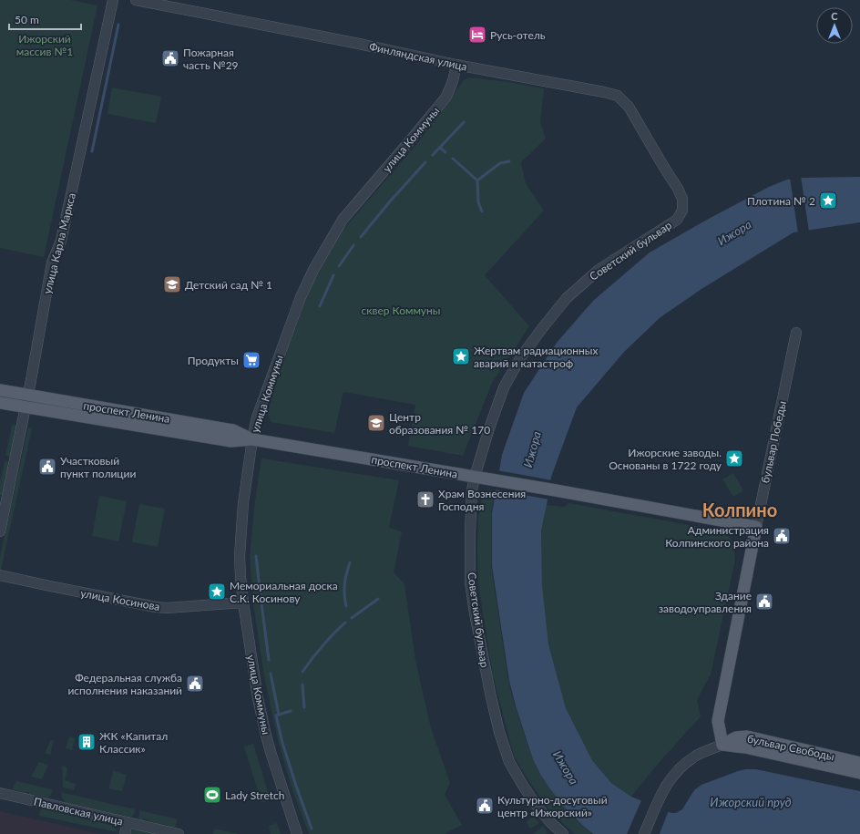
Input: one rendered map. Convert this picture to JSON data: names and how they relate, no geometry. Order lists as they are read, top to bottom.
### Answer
{
  "streets": {
    "main road": ["проспект Ленина", "бульвар Победы", "бульвар Свободы"],
    "street": [
      "Финляндская улица",
      "улица Коммуны",
      "улица Карла Маркса",
      "Советский бульвар",
      "улица Косинова",
      "Павловская улица"
    ]
  },
  "crossings": [
    ["Финляндская улица", "улица Коммуны"],
    ["Финляндская улица", "Советский бульвар"],
    ["улица Коммуны", "проспект Ленина"],
    ["улица Коммуны", "улица Косинова"],
    ["улица Карла Маркса", "проспект Ленина"],
    ["Советский бульвар", "проспект Ленина"],
    ["проспект Ленина", "бульвар Победы"],
    ["бульвар Победы", "бульвар Свободы"]
  ],
  "districts": ["Колпино"],
  "water": ["Ижора", "Ижорский пруд"],
  "parks": ["Ижорский массив №1", "сквер Коммуны"],
  "places": {
    "hotel": ["Русь-отель"],
    "public building": [
      "Пожарная часть №29",
      "Участковый пункт полиции",
      "Администрация Колпинского района",
      "Здание заводоуправления",
      "Федеральная служба исполнения наказаний",
      "Культурно-досуговый центр «Ижорский»"
    ],
    "place": [
      "Плотина № 2",
      "Жертвам радиационных аварий и катастроф",
      "Ижорские заводы. Основаны в 1722 году",
      "Мемориальная доска С.К. Косинову"
    ],
    "school or university": ["Детский сад № 1", "Центр образования № 170"],
    "supermarket": ["Продукты"],
    "church": ["Храм Вознесения Господня"],
    "building": ["ЖК «Капитал Классик»"],
    "sports": ["Lady Stretch"]
  },
  "scale_bar": "50 m",
  "north": "top"
}
